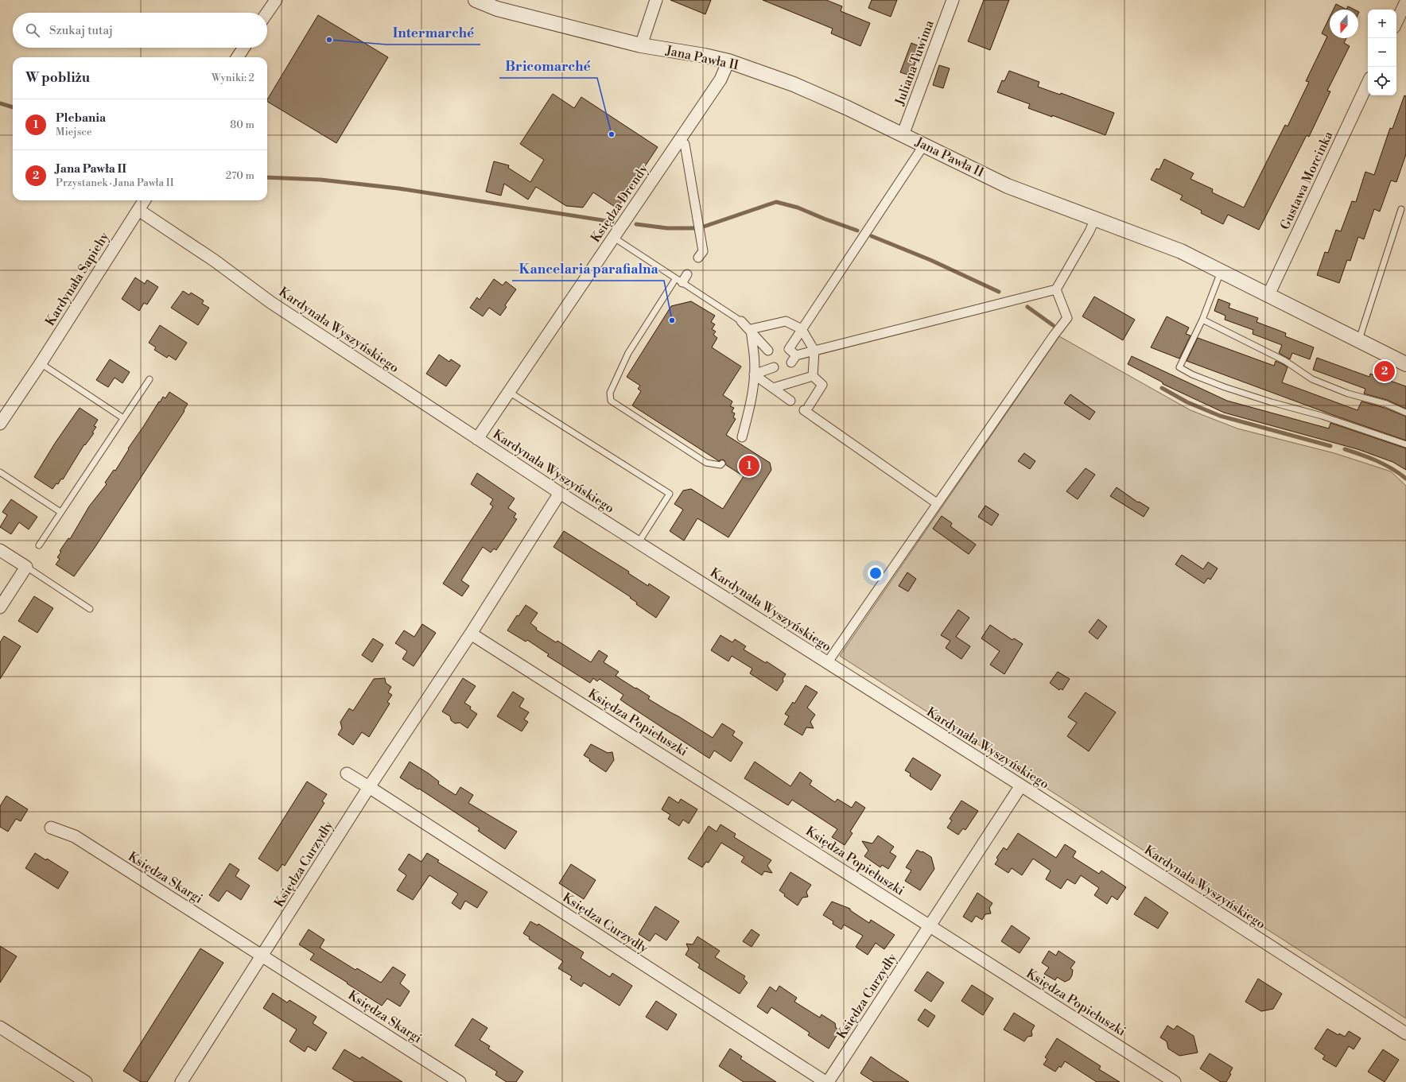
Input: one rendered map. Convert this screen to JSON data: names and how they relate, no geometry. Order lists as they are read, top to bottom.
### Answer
{
  "streets": {
    "street": [
      "Jana Pawła II",
      "Juliana Tuwima",
      "Gustawa Morcinka",
      "Księdza Drendy",
      "Kardynała Sapiehy",
      "Kardynała Wyszyńskiego",
      "Księdza Popiełuszki",
      "Księdza Curzydły",
      "Księdza Skargi"
    ]
  },
  "crossings": [
    ["Jana Pawła II", "Juliana Tuwima"],
    ["Jana Pawła II", "Gustawa Morcinka"],
    ["Jana Pawła II", "Księdza Drendy"],
    ["Księdza Drendy", "Kardynała Wyszyńskiego"],
    ["Kardynała Sapiehy", "Kardynała Wyszyńskiego"],
    ["Księdza Popiełuszki", "Księdza Curzydły"],
    ["Księdza Curzydły", "Księdza Skargi"]
  ],
  "places": ["Intermarché", "Bricomarché", "Kancelaria parafialna"],
  "north": "bottom",
  "page": {
    "map_buttons": ["+", "−"],
    "search": "Szukaj tutaj",
    "heading": ["W pobliżu", "Wyniki: 2"],
    "list": [
      {
        "mark": "1",
        "name": "Plebania",
        "note": "Miejsce",
        "value": "80 m"
      },
      {
        "mark": "2",
        "name": "Jana Pawła II",
        "note": "Przystanek · Jana Pawła II",
        "value": "270 m"
      }
    ],
    "pins": ["2", "1"]
  }
}
